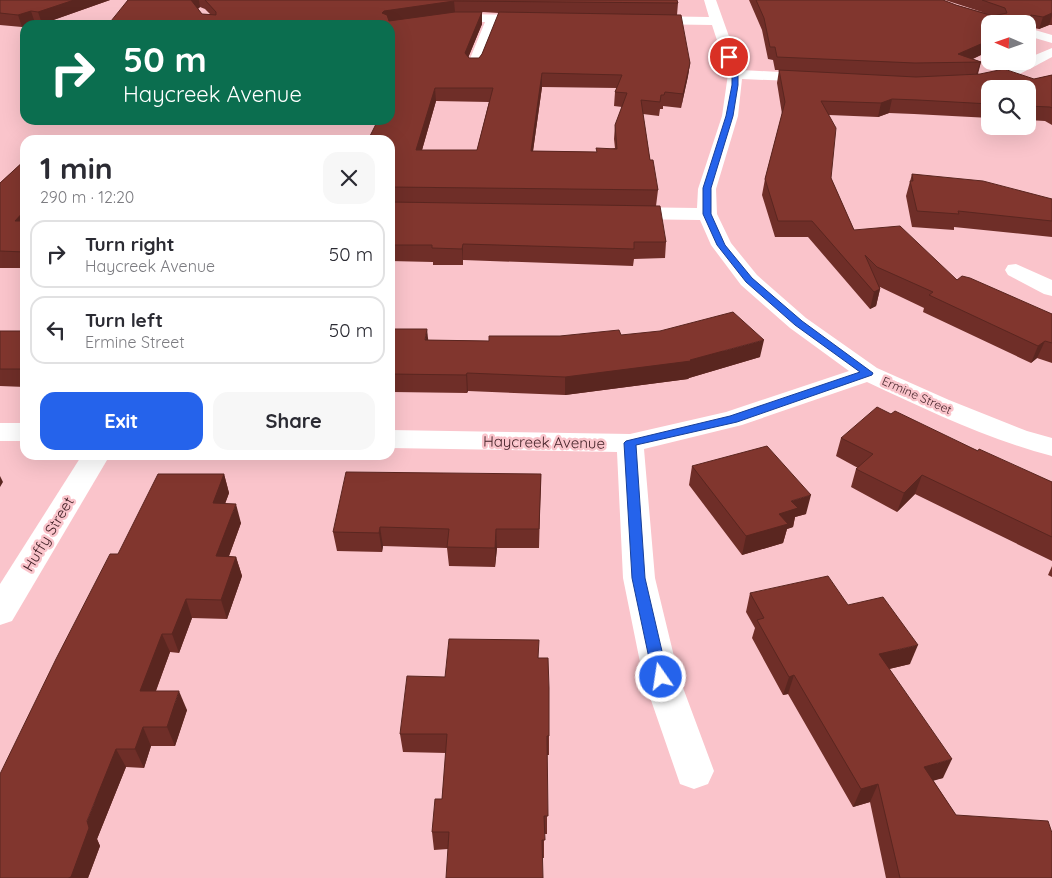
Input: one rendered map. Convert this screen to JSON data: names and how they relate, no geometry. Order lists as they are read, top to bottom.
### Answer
{
  "streets": {
    "street": ["Ermine Street", "Haycreek Avenue", "Huffy Street"]
  },
  "crossings": [
    ["Ermine Street", "Haycreek Avenue"]
  ],
  "north": "left",
  "page": {
    "turn": ["50 m", "Haycreek Avenue"],
    "heading": ["1 min", "290 m · 12:20"],
    "list": [
      {
        "name": "Turn right",
        "note": "Haycreek Avenue",
        "value": "50 m"
      },
      {
        "name": "Turn left",
        "note": "Ermine Street",
        "value": "50 m"
      }
    ],
    "buttons": ["Exit", "Share"]
  }
}
